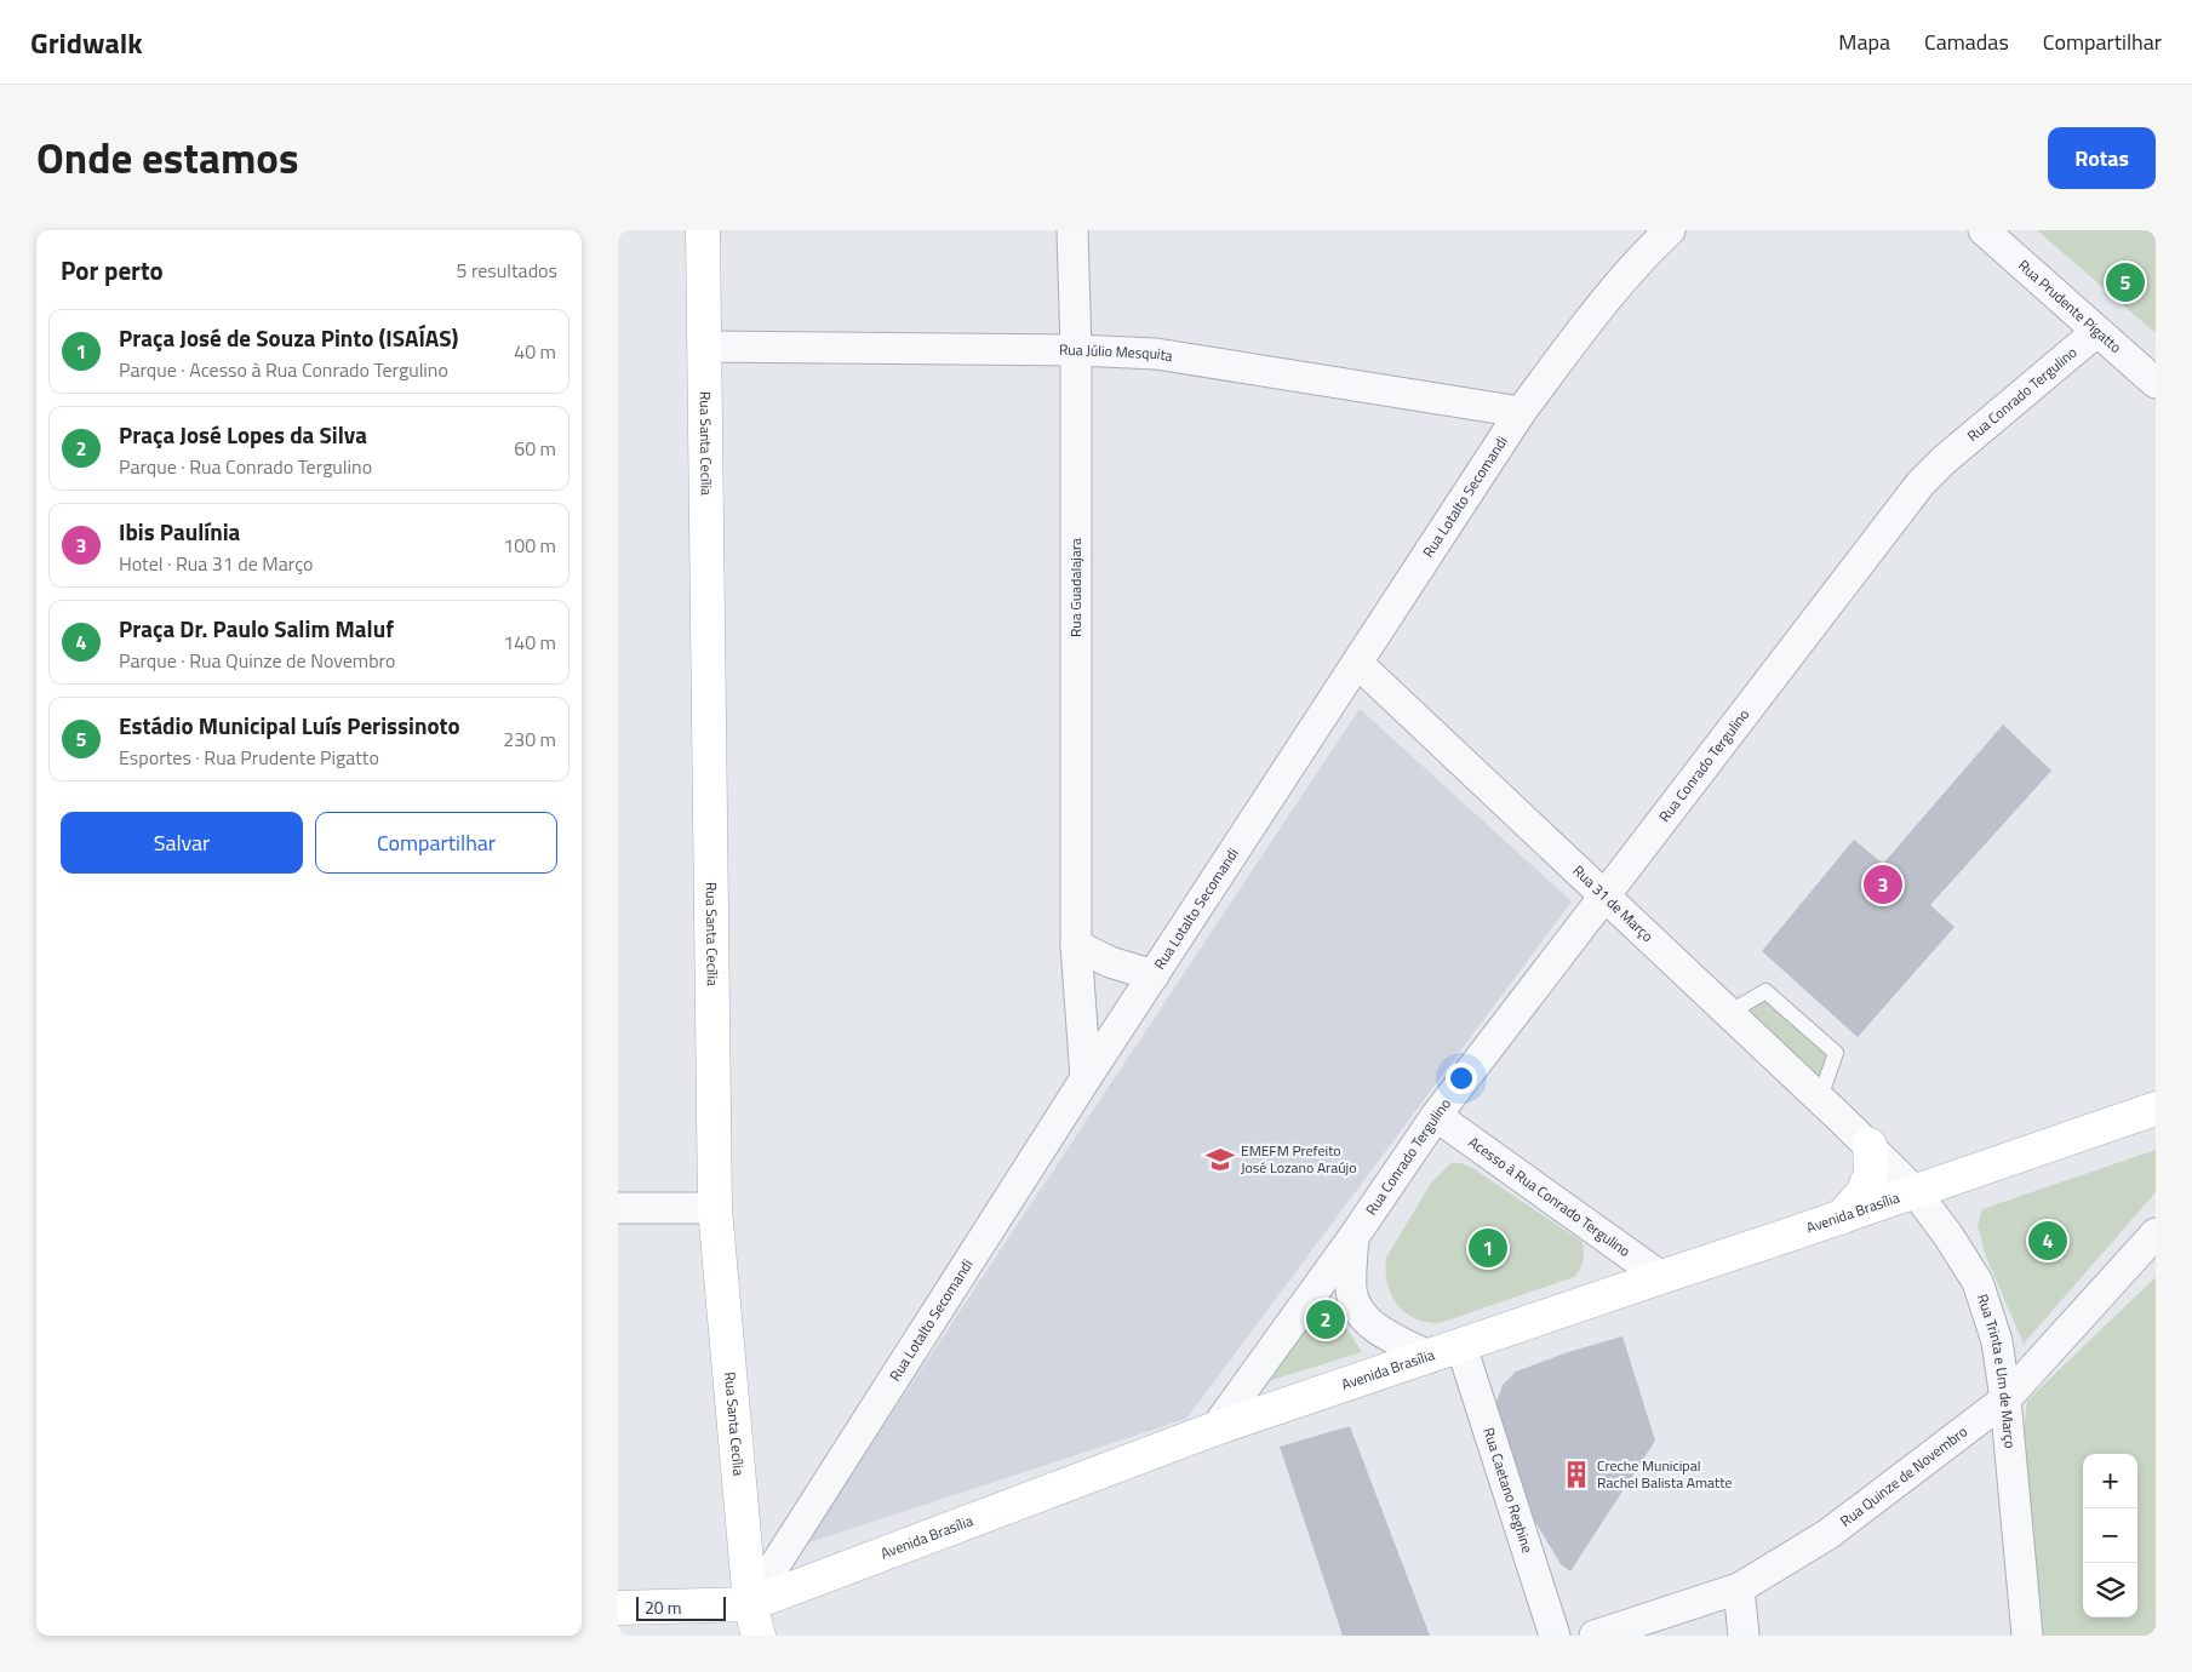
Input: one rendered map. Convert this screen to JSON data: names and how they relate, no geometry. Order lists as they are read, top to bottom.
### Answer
{
  "streets": {
    "main road": ["Rua Santa Cecília", "Avenida Brasília"],
    "street": [
      "Rua Prudente Pigatto",
      "Rua Júlio Mesquita",
      "Rua Conrado Tergulino",
      "Rua Lotalto Secomandi",
      "Rua Guadalajara",
      "Rua 31 de Março",
      "Acesso à Rua Conrado Tergulino",
      "Rua Trinta e Um de Março",
      "Rua Quinze de Novembro",
      "Rua Caetano Reghine"
    ]
  },
  "crossings": [
    ["Rua Prudente Pigatto", "Rua Conrado Tergulino"],
    ["Rua Júlio Mesquita", "Rua Santa Cecília"],
    ["Rua Júlio Mesquita", "Rua Lotalto Secomandi"],
    ["Rua Júlio Mesquita", "Rua Guadalajara"],
    ["Rua Conrado Tergulino", "Rua 31 de Março"],
    ["Rua Conrado Tergulino", "Acesso à Rua Conrado Tergulino"],
    ["Rua Conrado Tergulino", "Avenida Brasília"],
    ["Rua Santa Cecília", "Rua Lotalto Secomandi"],
    ["Rua Santa Cecília", "Avenida Brasília"],
    ["Rua Lotalto Secomandi", "Rua Guadalajara"],
    ["Rua Lotalto Secomandi", "Rua 31 de Março"],
    ["Rua Lotalto Secomandi", "Avenida Brasília"],
    ["Rua 31 de Março", "Rua Trinta e Um de Março"],
    ["Acesso à Rua Conrado Tergulino", "Avenida Brasília"],
    ["Avenida Brasília", "Rua Trinta e Um de Março"],
    ["Avenida Brasília", "Rua Caetano Reghine"],
    ["Rua Trinta e Um de Março", "Rua Quinze de Novembro"]
  ],
  "places": {
    "school or university": ["EMEFM Prefeito José Lozano Araújo"],
    "building": ["Creche Municipal Rachel Balista Amatte"]
  },
  "scale_bar": "20 m",
  "page": {
    "header": "Gridwalk",
    "nav": ["Mapa", "Camadas", "Compartilhar"],
    "title": "Onde estamos",
    "buttons": [
      "Rotas",
      ["Salvar", "Compartilhar"]
    ],
    "heading": ["Por perto", "5 resultados"],
    "pins": [
      "5",
      "3",
      "4",
      "1",
      "2"
    ],
    "list": [
      {
        "mark": "1",
        "name": "Praça José de Souza Pinto (ISAÍAS)",
        "note": "Parque · Acesso à Rua Conrado Tergulino",
        "value": "40 m"
      },
      {
        "mark": "2",
        "name": "Praça José Lopes da Silva",
        "note": "Parque · Rua Conrado Tergulino",
        "value": "60 m"
      },
      {
        "mark": "3",
        "name": "Ibis Paulínia",
        "note": "Hotel · Rua 31 de Março",
        "value": "100 m"
      },
      {
        "mark": "4",
        "name": "Praça Dr. Paulo Salim Maluf",
        "note": "Parque · Rua Quinze de Novembro",
        "value": "140 m"
      },
      {
        "mark": "5",
        "name": "Estádio Municipal Luís Perissinoto",
        "note": "Esportes · Rua Prudente Pigatto",
        "value": "230 m"
      }
    ],
    "map_buttons": ["+", "−"],
    "scale": "20 m"
  }
}
